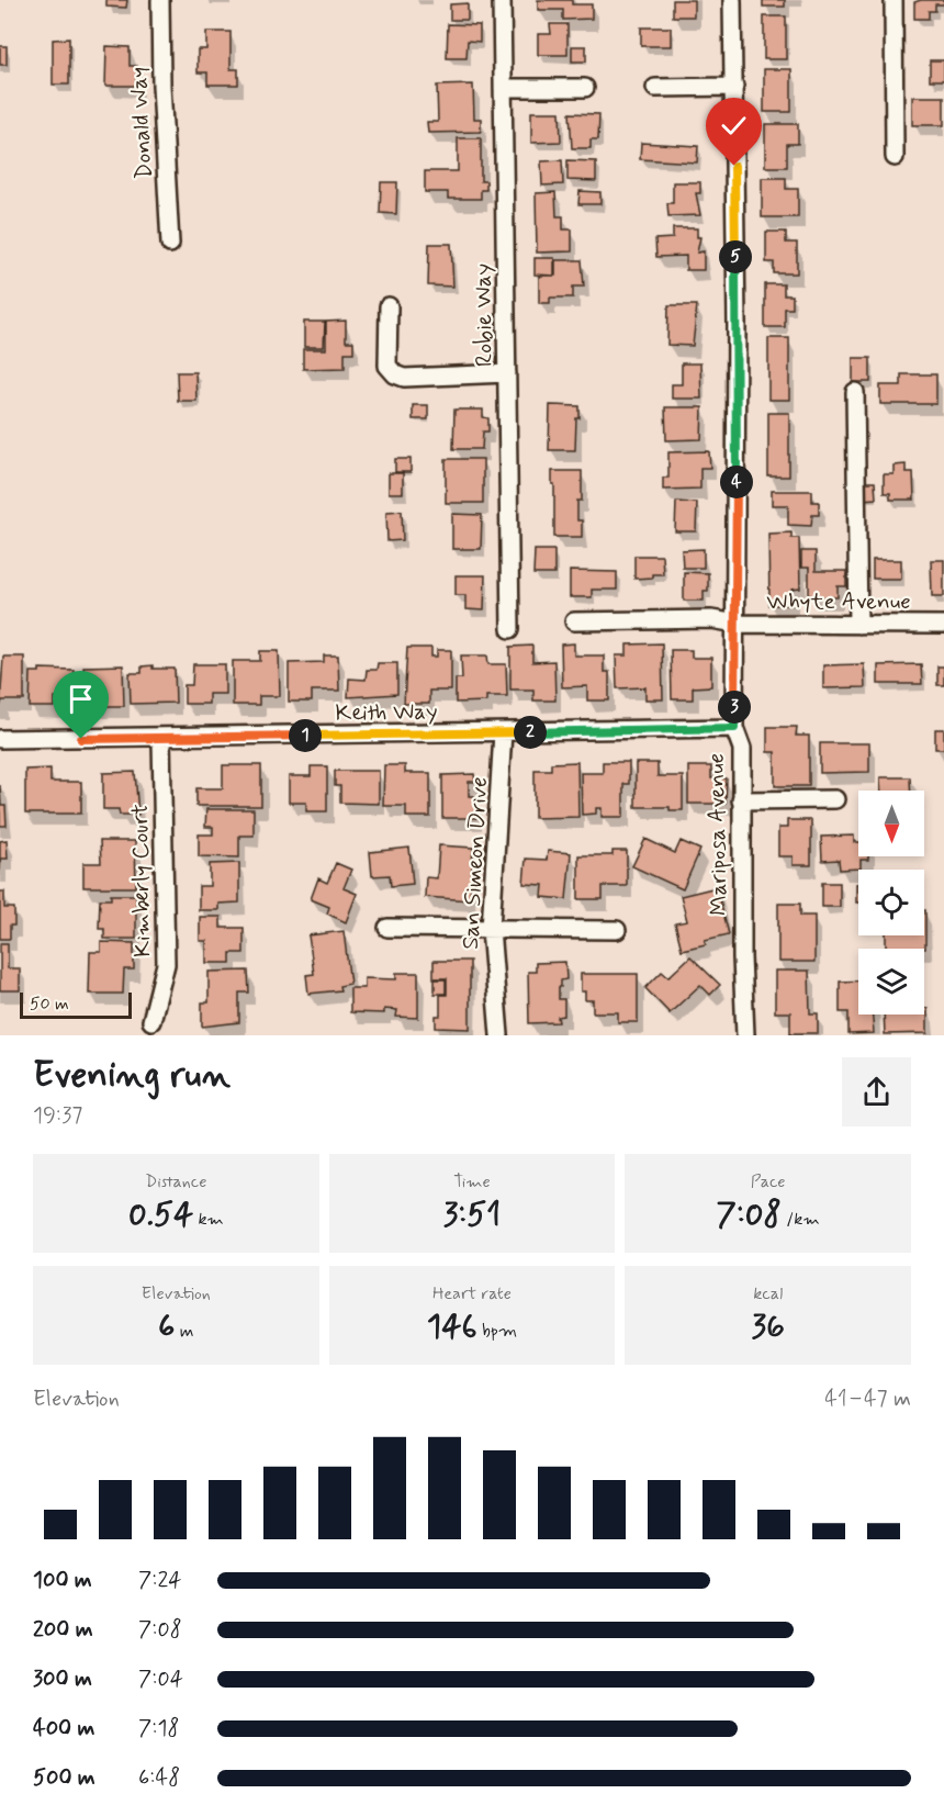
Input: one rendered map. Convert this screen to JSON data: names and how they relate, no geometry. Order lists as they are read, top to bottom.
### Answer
{
  "streets": {
    "street": [
      "Donald Way",
      "Robie Way",
      "Whyte Avenue",
      "Keith Way",
      "Mariposa Avenue",
      "San Simeon Drive",
      "Kimberly Court"
    ]
  },
  "crossings": [
    ["Whyte Avenue", "Mariposa Avenue"],
    ["Keith Way", "Mariposa Avenue"],
    ["Keith Way", "San Simeon Drive"],
    ["Keith Way", "Kimberly Court"]
  ],
  "scale_bar": "50 m",
  "north": "bottom",
  "page": {
    "pins": [
      "5",
      "4",
      "3",
      "2",
      "1"
    ],
    "scale": "50 m",
    "heading": ["Evening run", "19:37"],
    "stats": [
      ["Distance", "0.54 km"],
      ["Time", "3:51"],
      ["Pace", "7:08 /km"],
      ["Elevation", "6 m"],
      ["Heart rate", "146 bpm"],
      ["kcal", "36"]
    ],
    "chart": ["Elevation", "41–47 m"],
    "list": [
      {
        "name": "100 m",
        "note": "7:24"
      },
      {
        "name": "200 m",
        "note": "7:08"
      },
      {
        "name": "300 m",
        "note": "7:04"
      },
      {
        "name": "400 m",
        "note": "7:18"
      },
      {
        "name": "500 m",
        "note": "6:48"
      }
    ]
  }
}
